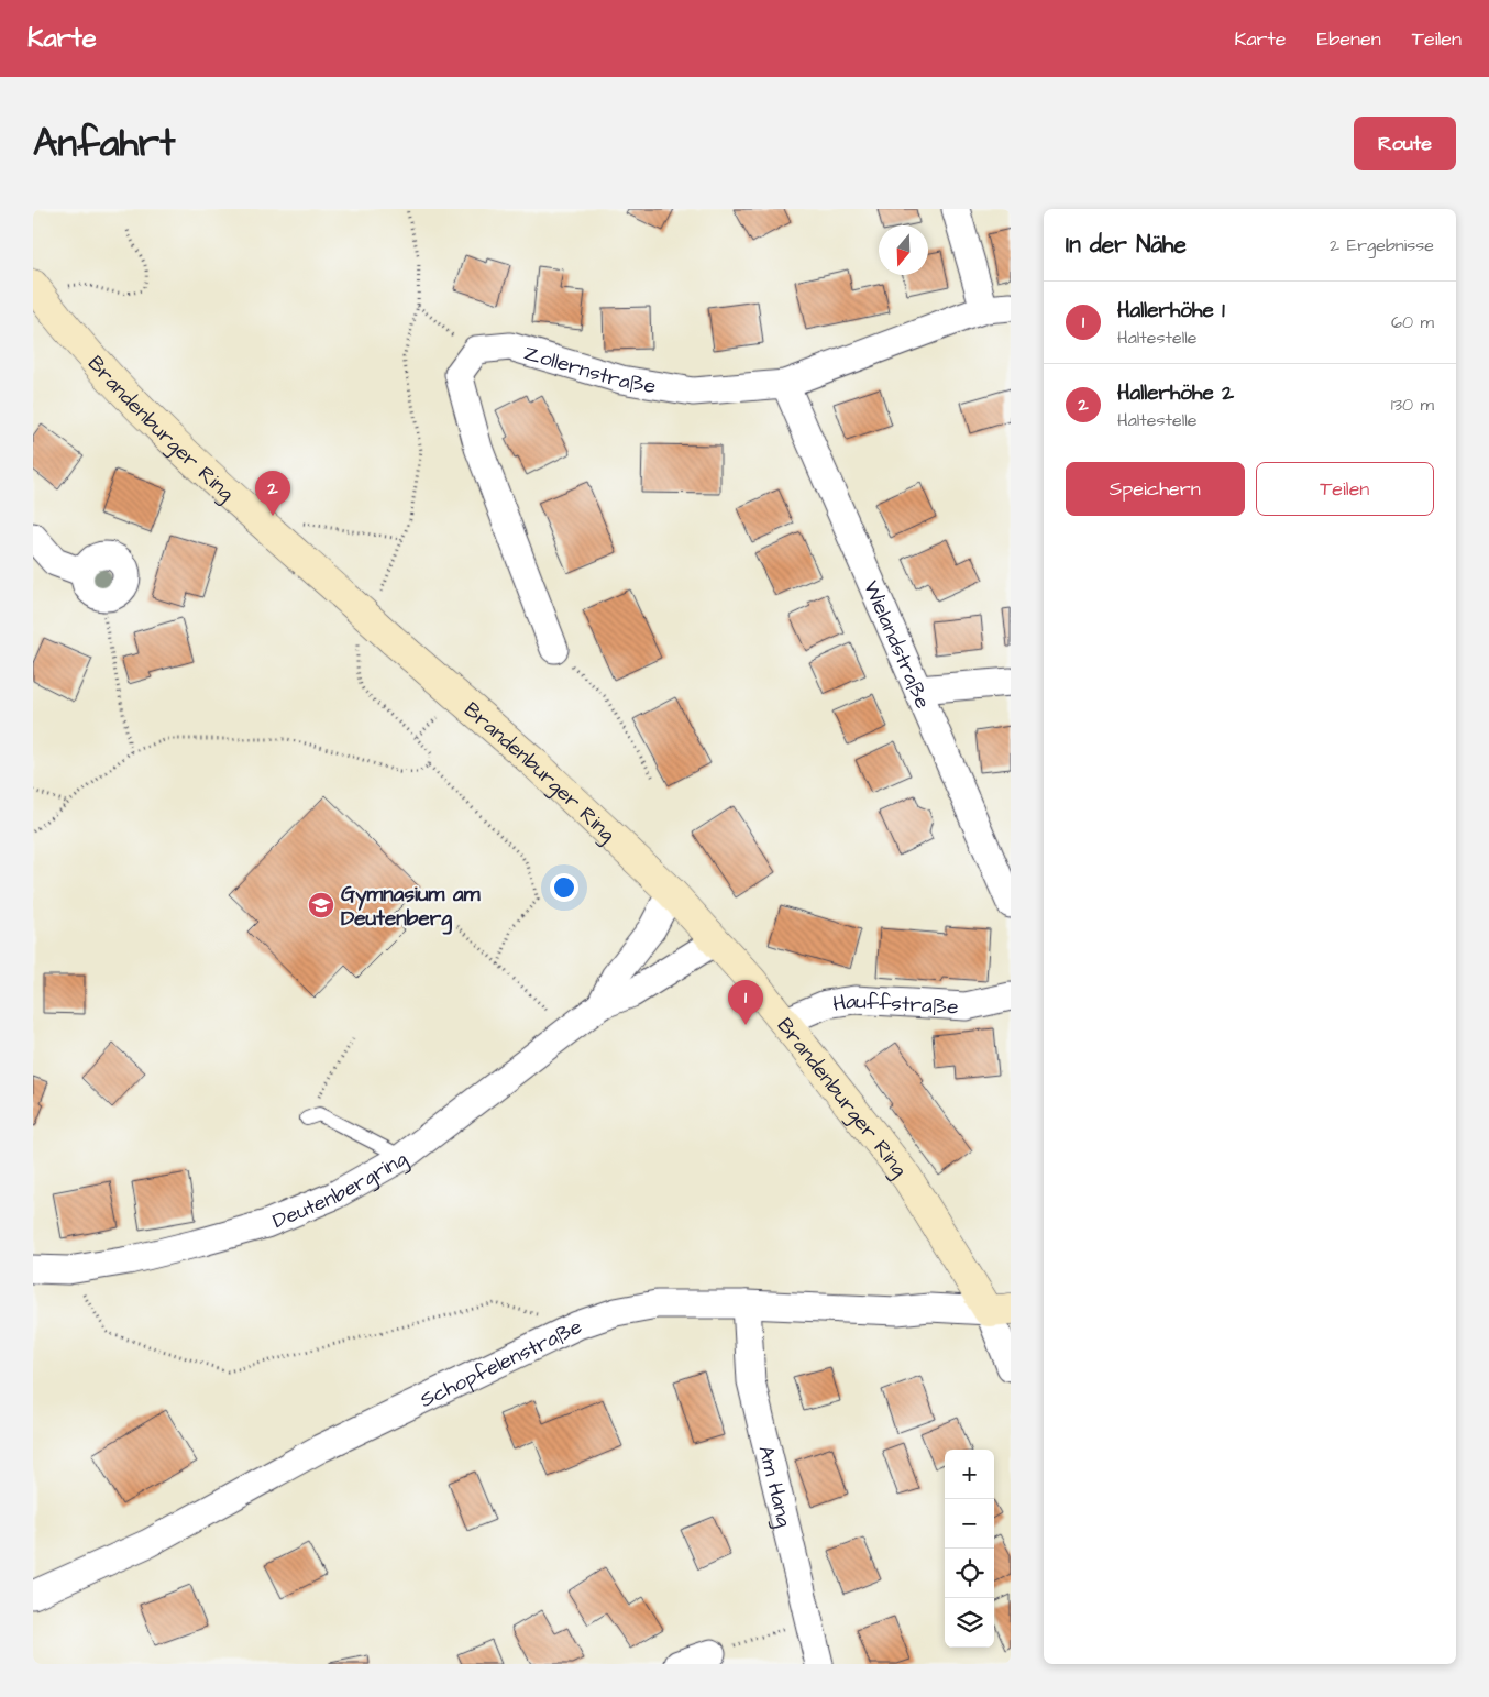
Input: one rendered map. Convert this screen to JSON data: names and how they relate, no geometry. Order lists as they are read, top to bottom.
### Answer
{
  "streets": {
    "street": [
      "Zollernstraße",
      "Brandenburger Ring",
      "Wielandstraße",
      "Hauffstraße",
      "Deutenbergring",
      "Schopfelenstraße",
      "Am Hang"
    ]
  },
  "crossings": [
    ["Zollernstraße", "Wielandstraße"],
    ["Brandenburger Ring", "Hauffstraße"],
    ["Brandenburger Ring", "Deutenbergring"],
    ["Brandenburger Ring", "Schopfelenstraße"],
    ["Schopfelenstraße", "Am Hang"]
  ],
  "places": {
    "school or university": ["Gymnasium am Deutenberg"]
  },
  "north": "bottom",
  "page": {
    "header": "Karte",
    "nav": ["Karte", "Ebenen", "Teilen"],
    "title": "Anfahrt",
    "buttons": [
      "Route",
      ["Speichern", "Teilen"]
    ],
    "heading": ["In der Nähe", "2 Ergebnisse"],
    "list": [
      {
        "mark": "1",
        "name": "Hallerhöhe 1",
        "note": "Haltestelle",
        "value": "60 m"
      },
      {
        "mark": "2",
        "name": "Hallerhöhe 2",
        "note": "Haltestelle",
        "value": "130 m"
      }
    ],
    "pins": ["2", "1"],
    "map_buttons": ["+", "−"]
  }
}
